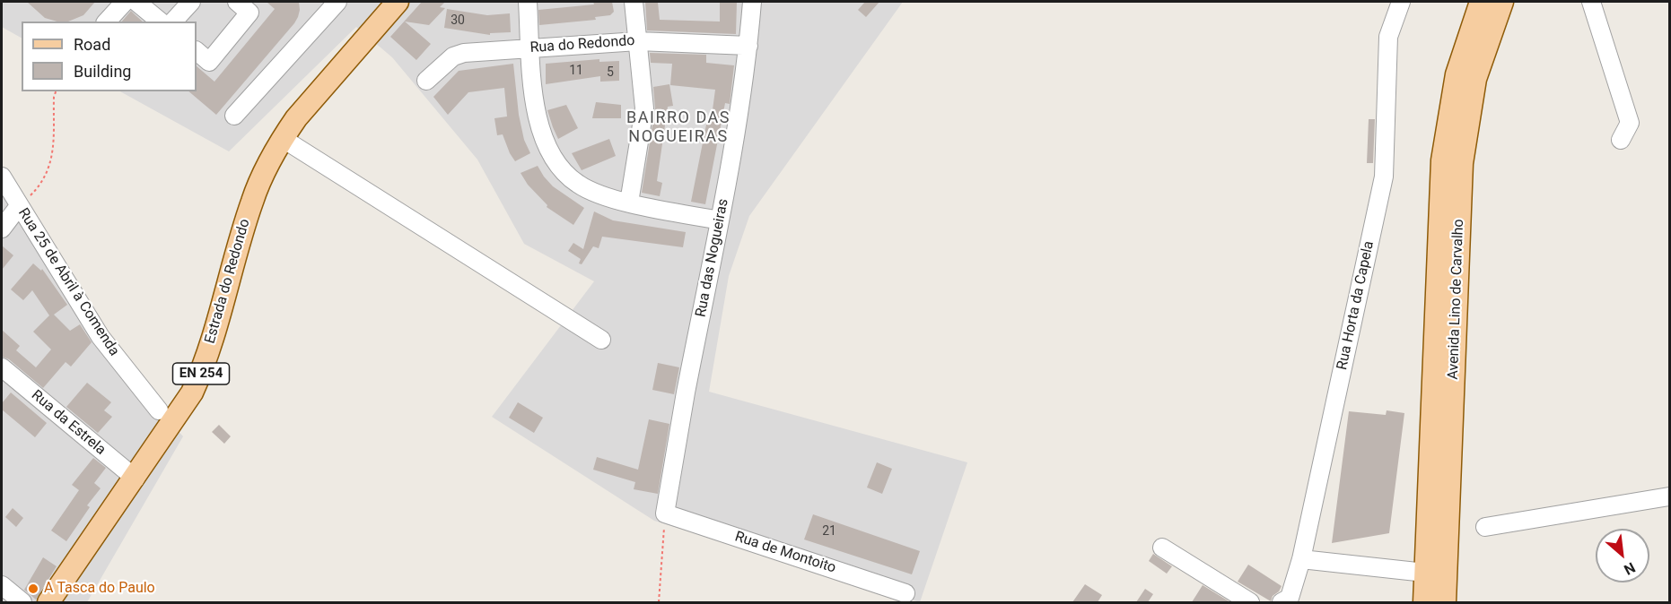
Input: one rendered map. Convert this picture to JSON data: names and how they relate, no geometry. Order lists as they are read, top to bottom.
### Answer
{
  "streets": {
    "main road": ["Estrada do Redondo", "Avenida Lino de Carvalho", "EN 254"],
    "street": [
      "Rua do Redondo",
      "Rua das Nogueiras",
      "Rua 25 de Abril à Comenda",
      "Rua Horta da Capela",
      "Rua da Estrela",
      "Rua de Montoito"
    ]
  },
  "crossings": [
    ["Rua do Redondo", "Rua das Nogueiras"],
    ["Rua das Nogueiras", "Rua de Montoito"],
    ["Estrada do Redondo", "Rua da Estrela"]
  ],
  "districts": ["BAIRRO DAS NOGUEIRAS"],
  "places": ["A Tasca do Paulo"],
  "house_numbers": [
    "30",
    "11",
    "5",
    "21"
  ],
  "legend": ["Road", "Building"],
  "north": "bottom right"
}
